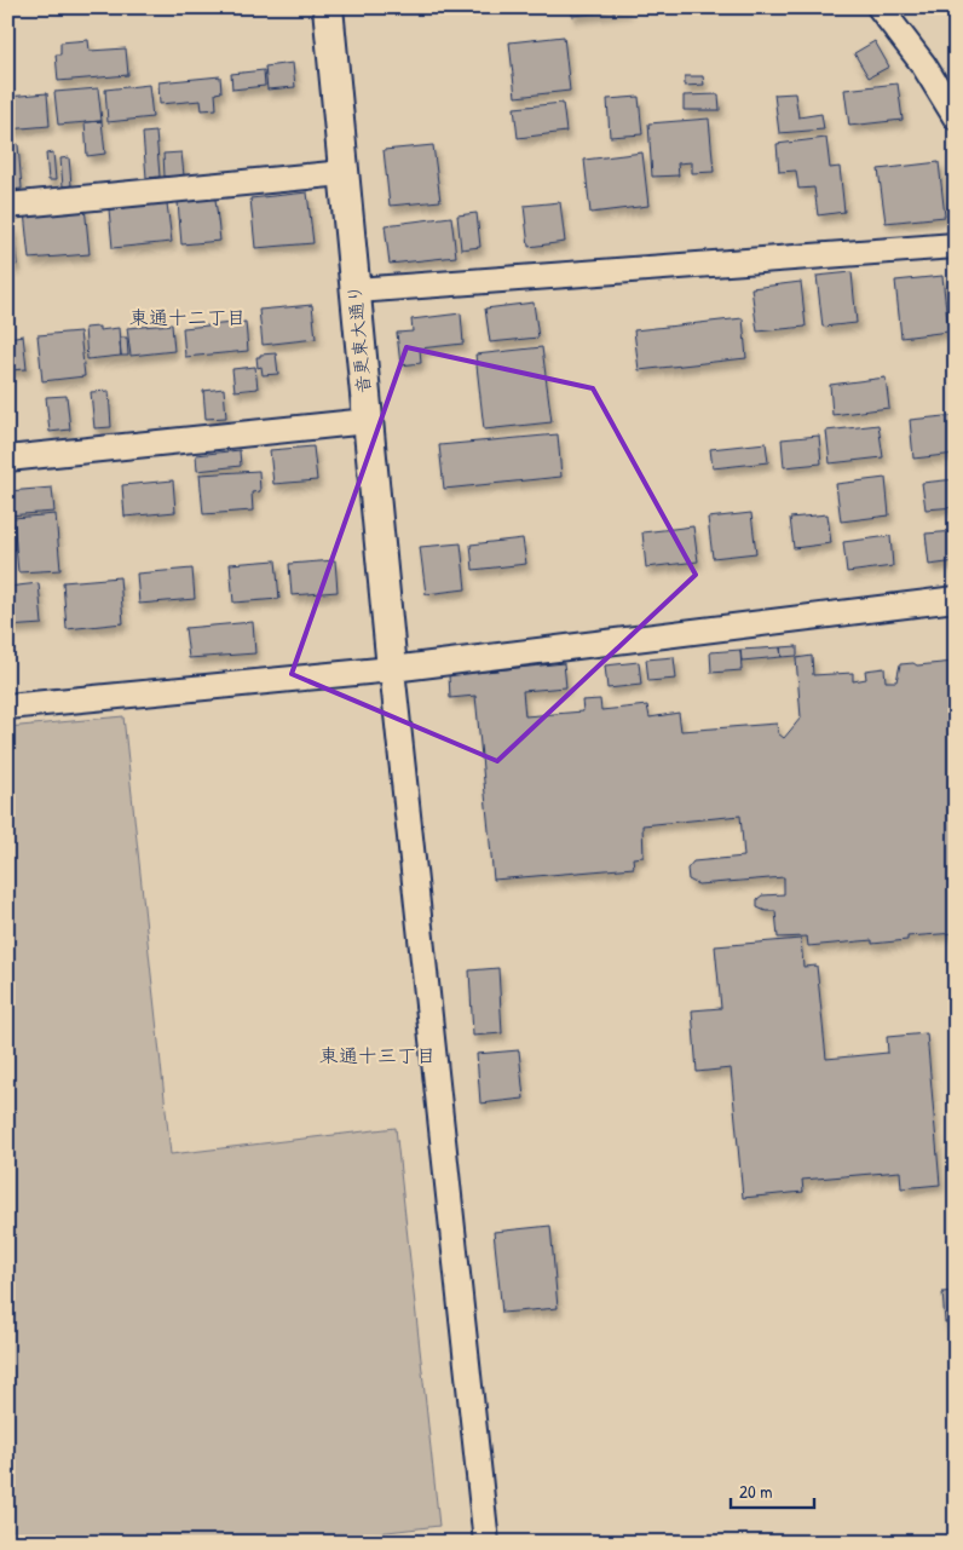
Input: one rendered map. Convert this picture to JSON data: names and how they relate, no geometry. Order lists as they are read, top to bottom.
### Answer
{
  "streets": {
    "street": ["音更東大通り"]
  },
  "districts": ["東通十二丁目", "東通十三丁目"],
  "scale_bar": "20 m"
}
